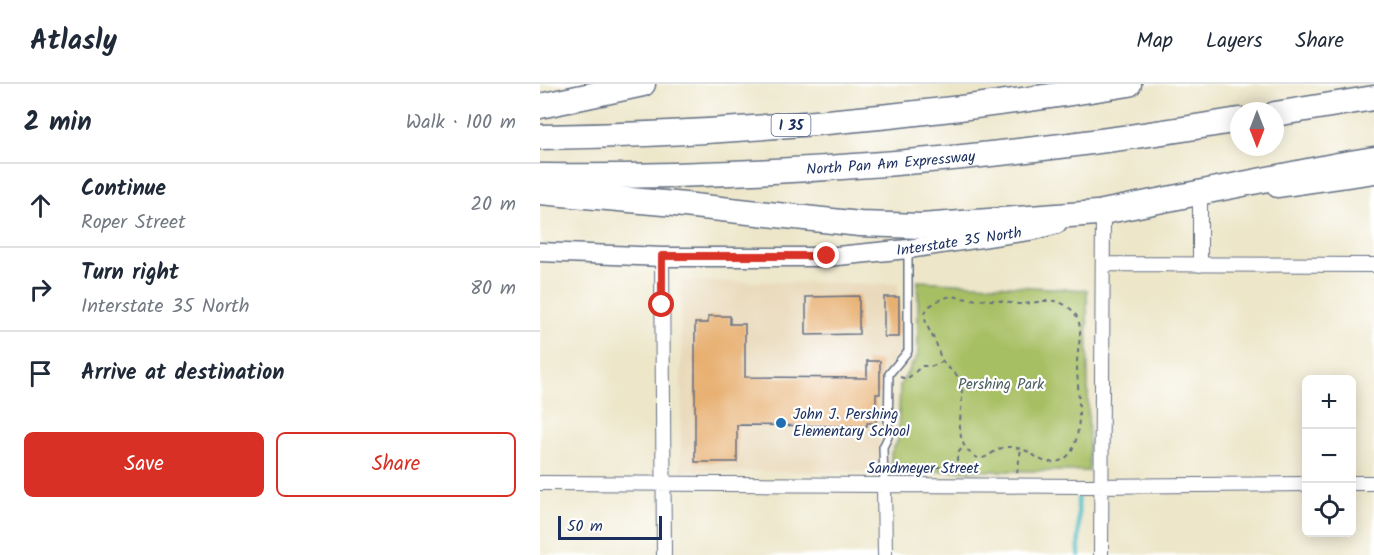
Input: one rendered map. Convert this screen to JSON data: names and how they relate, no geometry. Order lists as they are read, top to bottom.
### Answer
{
  "streets": {
    "highway": ["I 35", "North Pan Am Expressway"],
    "main road": ["Interstate 35 North"],
    "street": ["Sandmeyer Street"]
  },
  "parks": ["Pershing Park"],
  "places": ["John J. Pershing Elementary School"],
  "scale_bar": "50 m",
  "north": "bottom",
  "page": {
    "header": "Atlasly",
    "nav": ["Map", "Layers", "Share"],
    "heading": ["2 min", "Walk · 100 m"],
    "list": [
      ["Continue", "Roper Street", "20 m"],
      ["Turn right", "Interstate 35 North", "80 m"],
      "Arrive at destination"
    ],
    "map_buttons": ["+", "−"],
    "buttons": ["Save", "Share"],
    "scale": "50 m"
  }
}
